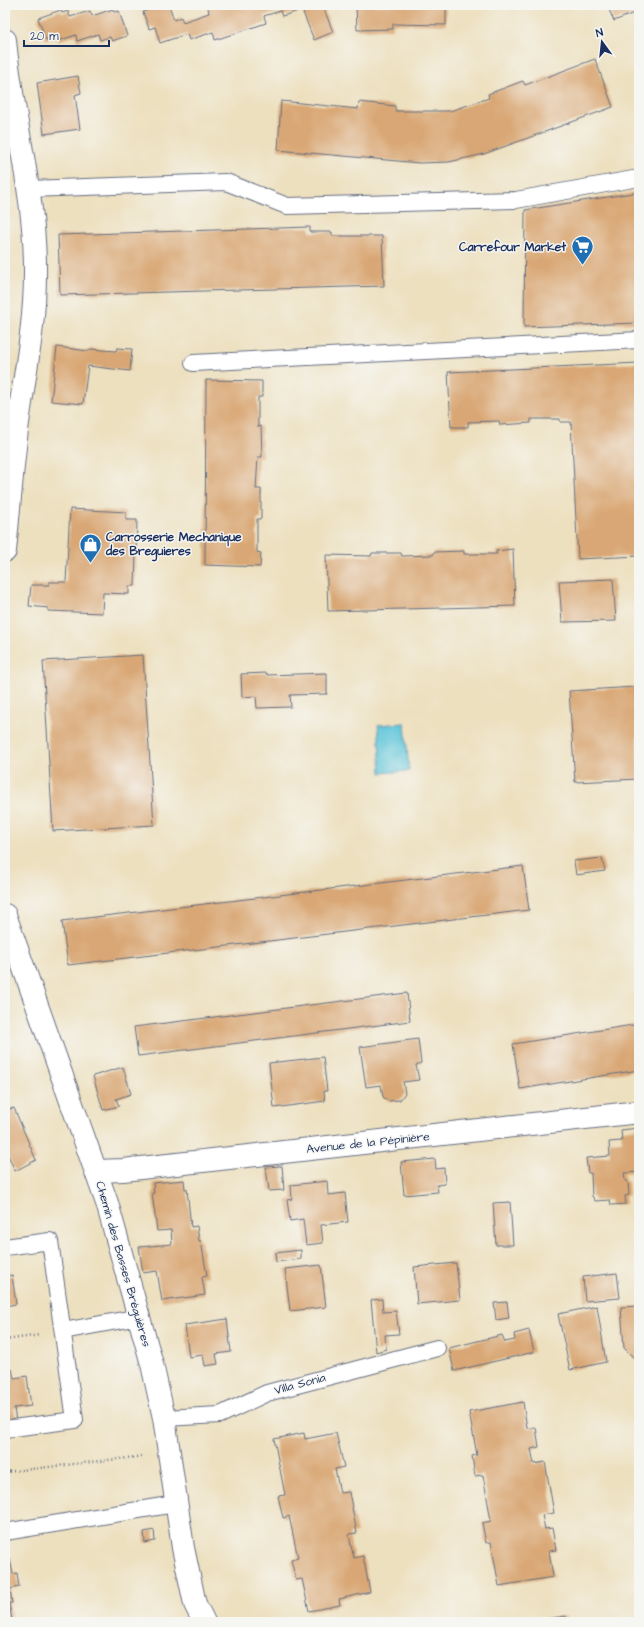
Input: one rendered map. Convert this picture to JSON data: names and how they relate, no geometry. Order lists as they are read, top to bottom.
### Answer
{
  "streets": {
    "street": ["Avenue de la Pépinière", "Chemin des Basses Bréguières"],
    "lane": ["Villa Sonia"]
  },
  "crossings": [
    ["Avenue de la Pépinière", "Chemin des Basses Bréguières"],
    ["Chemin des Basses Bréguières", "Villa Sonia"]
  ],
  "places": {
    "supermarket": ["Carrefour Market"],
    "shop": ["Carrosserie Mechanique des Breguieres"]
  },
  "scale_bar": "20 m",
  "north": "top"
}
